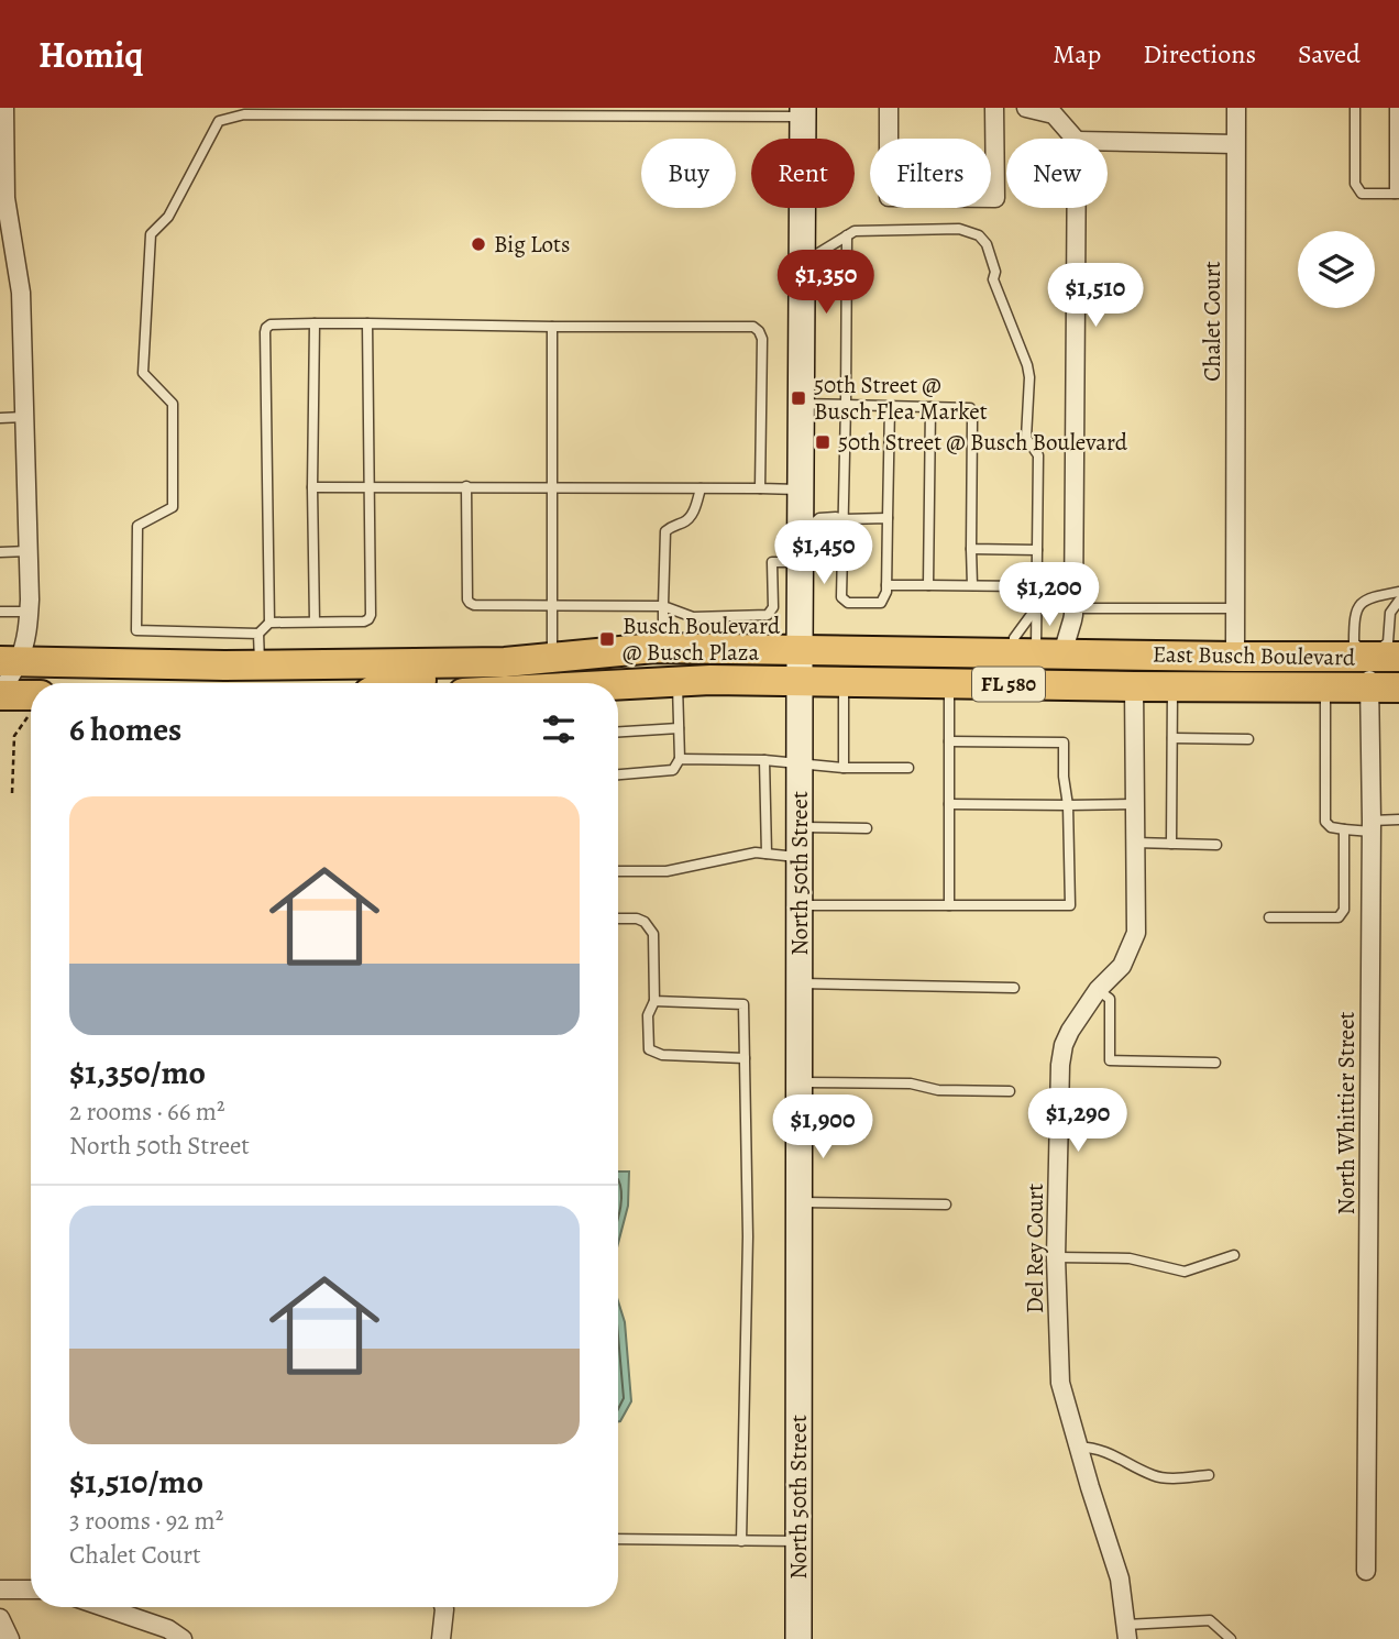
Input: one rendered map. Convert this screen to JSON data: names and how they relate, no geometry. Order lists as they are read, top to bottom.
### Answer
{
  "streets": {
    "main road": ["East Busch Boulevard", "FL 580"],
    "street": [
      "Chalet Court",
      "North 50th Street",
      "North Whittier Street",
      "Del Rey Court"
    ]
  },
  "crossings": [
    ["Chalet Court", "East Busch Boulevard"],
    ["East Busch Boulevard", "North 50th Street"],
    ["East Busch Boulevard", "North Whittier Street"],
    ["East Busch Boulevard", "Del Rey Court"]
  ],
  "places": {
    "other": ["Big Lots"],
    "transit": ["50th Street @ Busch Flea Market", "50th Street @ Busch Boulevard", "Busch Boulevard @ Busch Plaza"]
  },
  "page": {
    "header": "Homiq",
    "nav": ["Map", "Directions", "Saved"],
    "chip": [
      "Buy",
      "Rent",
      "Filters",
      "New"
    ],
    "price": [
      "$1,350",
      "$1,510",
      "$1,450",
      "$1,200",
      "$1,290",
      "$1,900"
    ],
    "heading": "6 homes",
    "list": [
      {
        "name": "$1,350/mo",
        "note": "2 rooms · 66 m² · North 50th Street"
      },
      {
        "name": "$1,510/mo",
        "note": "3 rooms · 92 m² · Chalet Court"
      }
    ]
  }
}
